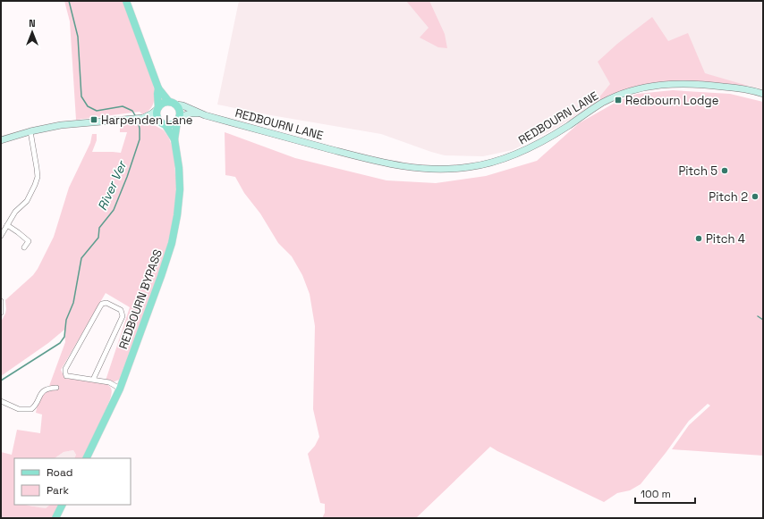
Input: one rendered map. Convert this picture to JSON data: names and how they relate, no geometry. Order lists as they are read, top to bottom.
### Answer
{
  "streets": {
    "main road": ["REDBOURN LANE", "REDBOURN BYPASS"]
  },
  "crossings": [
    ["REDBOURN LANE", "REDBOURN BYPASS"]
  ],
  "water": ["River Ver"],
  "places": {
    "transit": ["Redbourn Lodge", "Harpenden Lane"],
    "other": ["Pitch 5", "Pitch 2", "Pitch 4"]
  },
  "legend": ["Road", "Park"],
  "scale_bar": "100 m",
  "north": "top"
}
